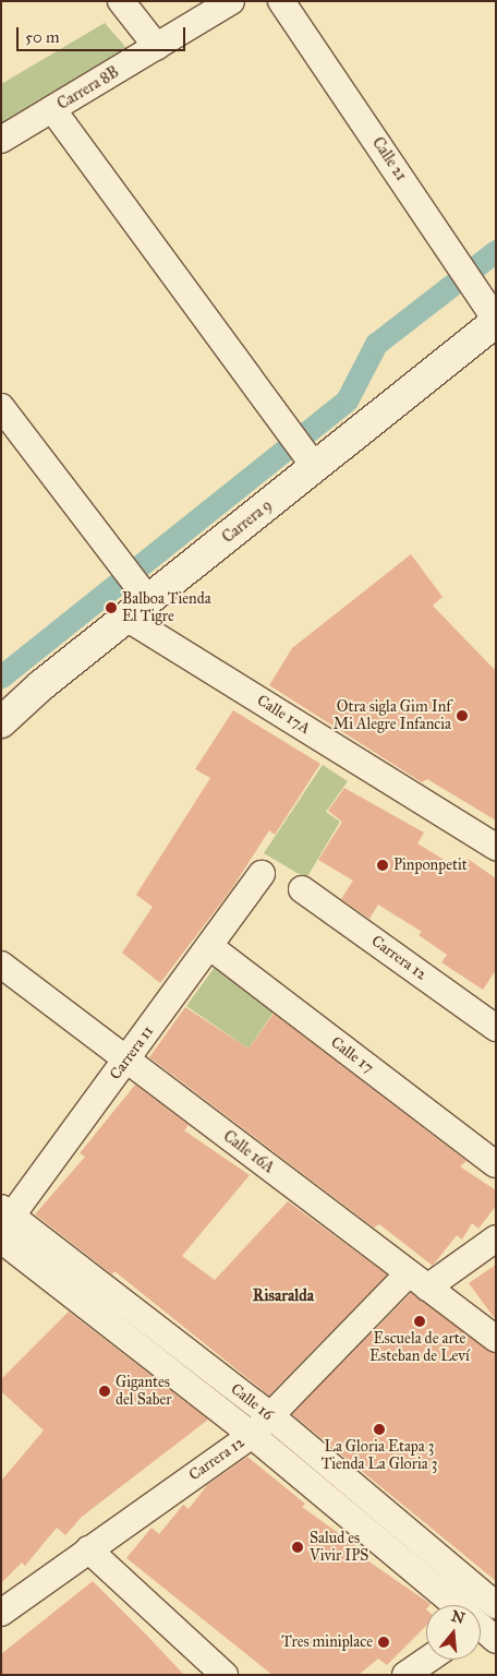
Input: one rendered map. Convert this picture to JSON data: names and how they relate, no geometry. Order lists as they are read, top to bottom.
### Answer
{
  "streets": {
    "street": [
      "Carrera 8B",
      "Calle 21",
      "Carrera 9",
      "Calle 17A",
      "Carrera 12",
      "Carrera 11",
      "Calle 17",
      "Calle 16A",
      "Calle 16"
    ]
  },
  "crossings": [
    ["Calle 21", "Carrera 9"],
    ["Carrera 9", "Calle 17A"],
    ["Carrera 12", "Calle 16A"],
    ["Carrera 12", "Calle 16"],
    ["Carrera 11", "Calle 17"],
    ["Carrera 11", "Calle 16A"],
    ["Carrera 11", "Calle 16"]
  ],
  "districts": ["Risaralda"],
  "places": [
    "Balboa Tienda El Tigre",
    "Otra sigla Gim Inf Mi Alegre Infancia",
    "Pinponpetit",
    "Escuela de arte Esteban de Leví",
    "Gigantes del Saber",
    "La Gloria Etapa 3 Tienda La Gloria 3",
    "Salud es Vivir IPS",
    "Tres miniplace"
  ],
  "scale_bar": "50 m",
  "north": "top"
}
